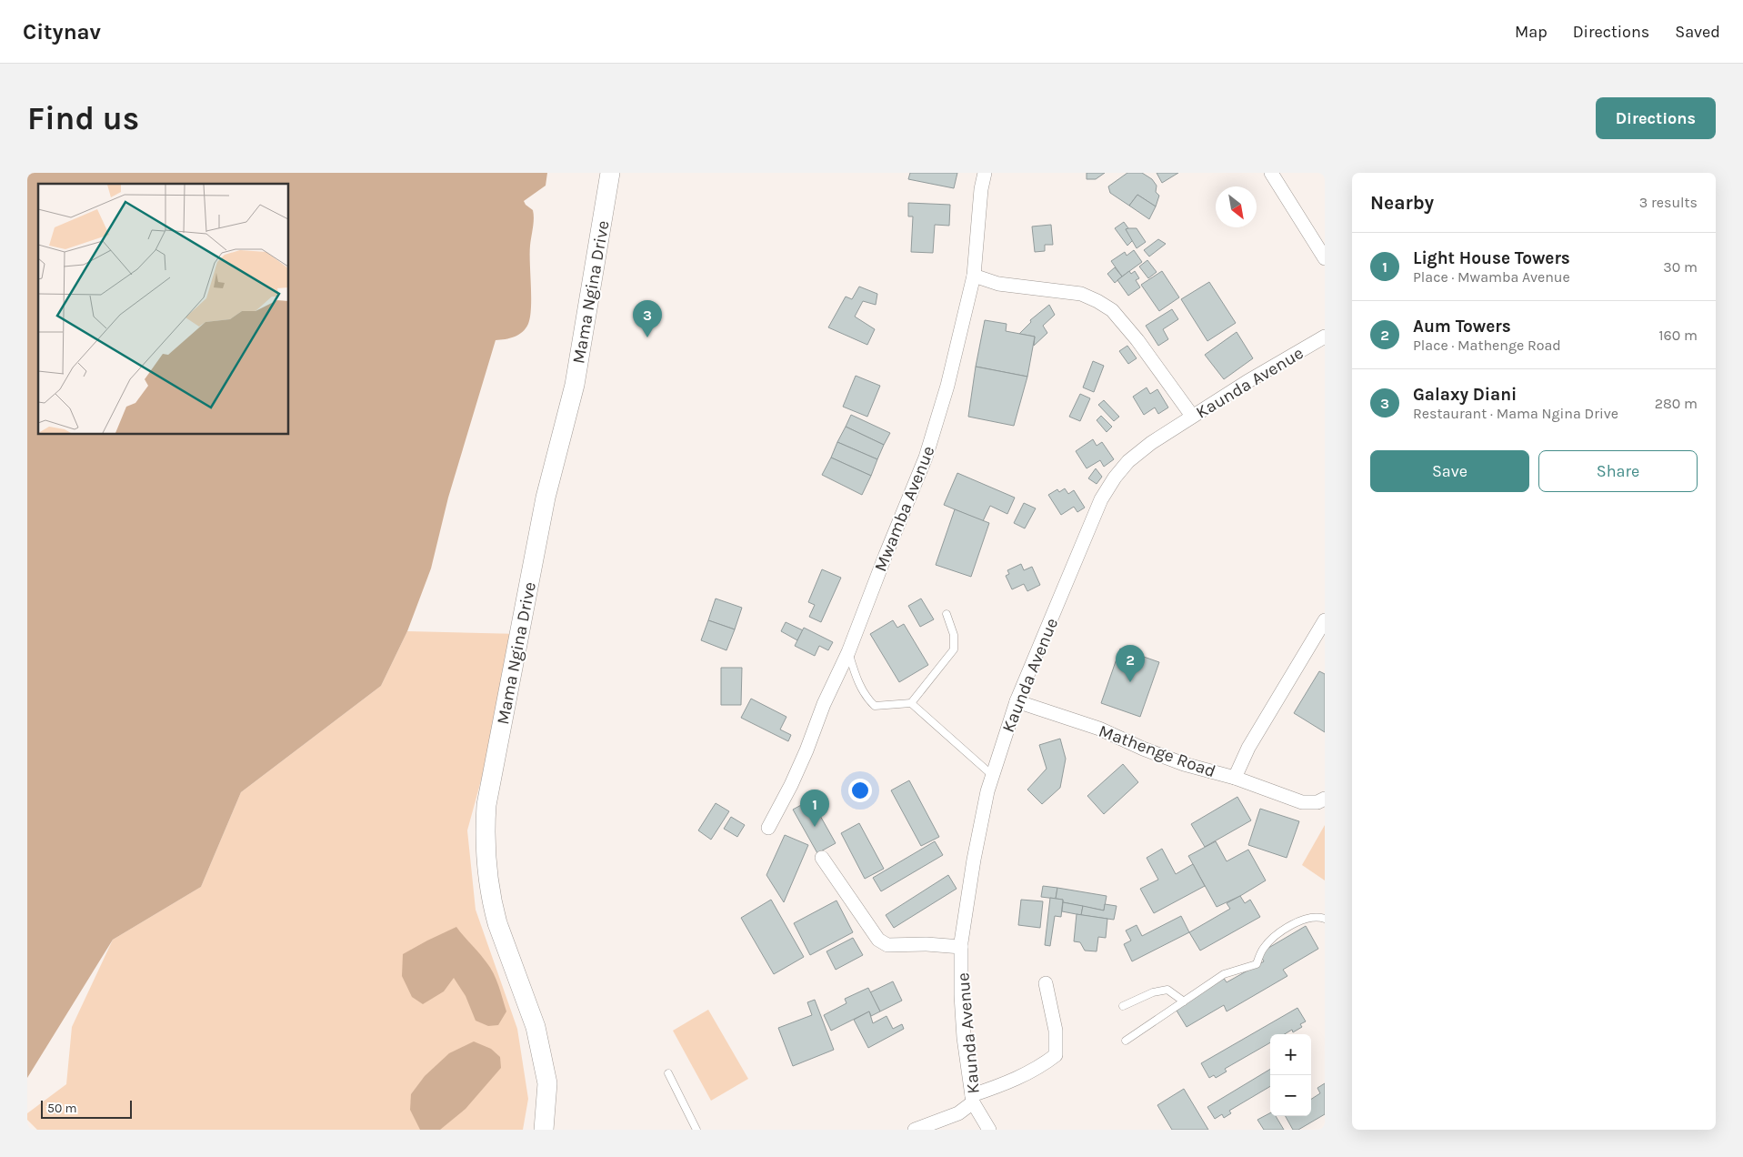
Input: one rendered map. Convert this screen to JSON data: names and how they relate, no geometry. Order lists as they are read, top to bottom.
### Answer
{
  "streets": {
    "street": [
      "Mama Ngina Drive",
      "Kaunda Avenue",
      "Mwamba Avenue",
      "Mathenge Road"
    ]
  },
  "crossings": [
    ["Kaunda Avenue", "Mathenge Road"]
  ],
  "scale_bar": "50 m",
  "north": "bottom right",
  "page": {
    "header": "Citynav",
    "nav": ["Map", "Directions", "Saved"],
    "buttons": [
      "Directions",
      ["Save", "Share"]
    ],
    "title": "Find us",
    "heading": ["Nearby", "3 results"],
    "list": [
      {
        "mark": "1",
        "name": "Light House Towers",
        "note": "Place · Mwamba Avenue",
        "value": "30 m"
      },
      {
        "mark": "2",
        "name": "Aum Towers",
        "note": "Place · Mathenge Road",
        "value": "160 m"
      },
      {
        "mark": "3",
        "name": "Galaxy Diani",
        "note": "Restaurant · Mama Ngina Drive",
        "value": "280 m"
      }
    ],
    "pins": ["3", "2", "1"],
    "map_buttons": ["+", "−"],
    "scale": "50 m"
  }
}
